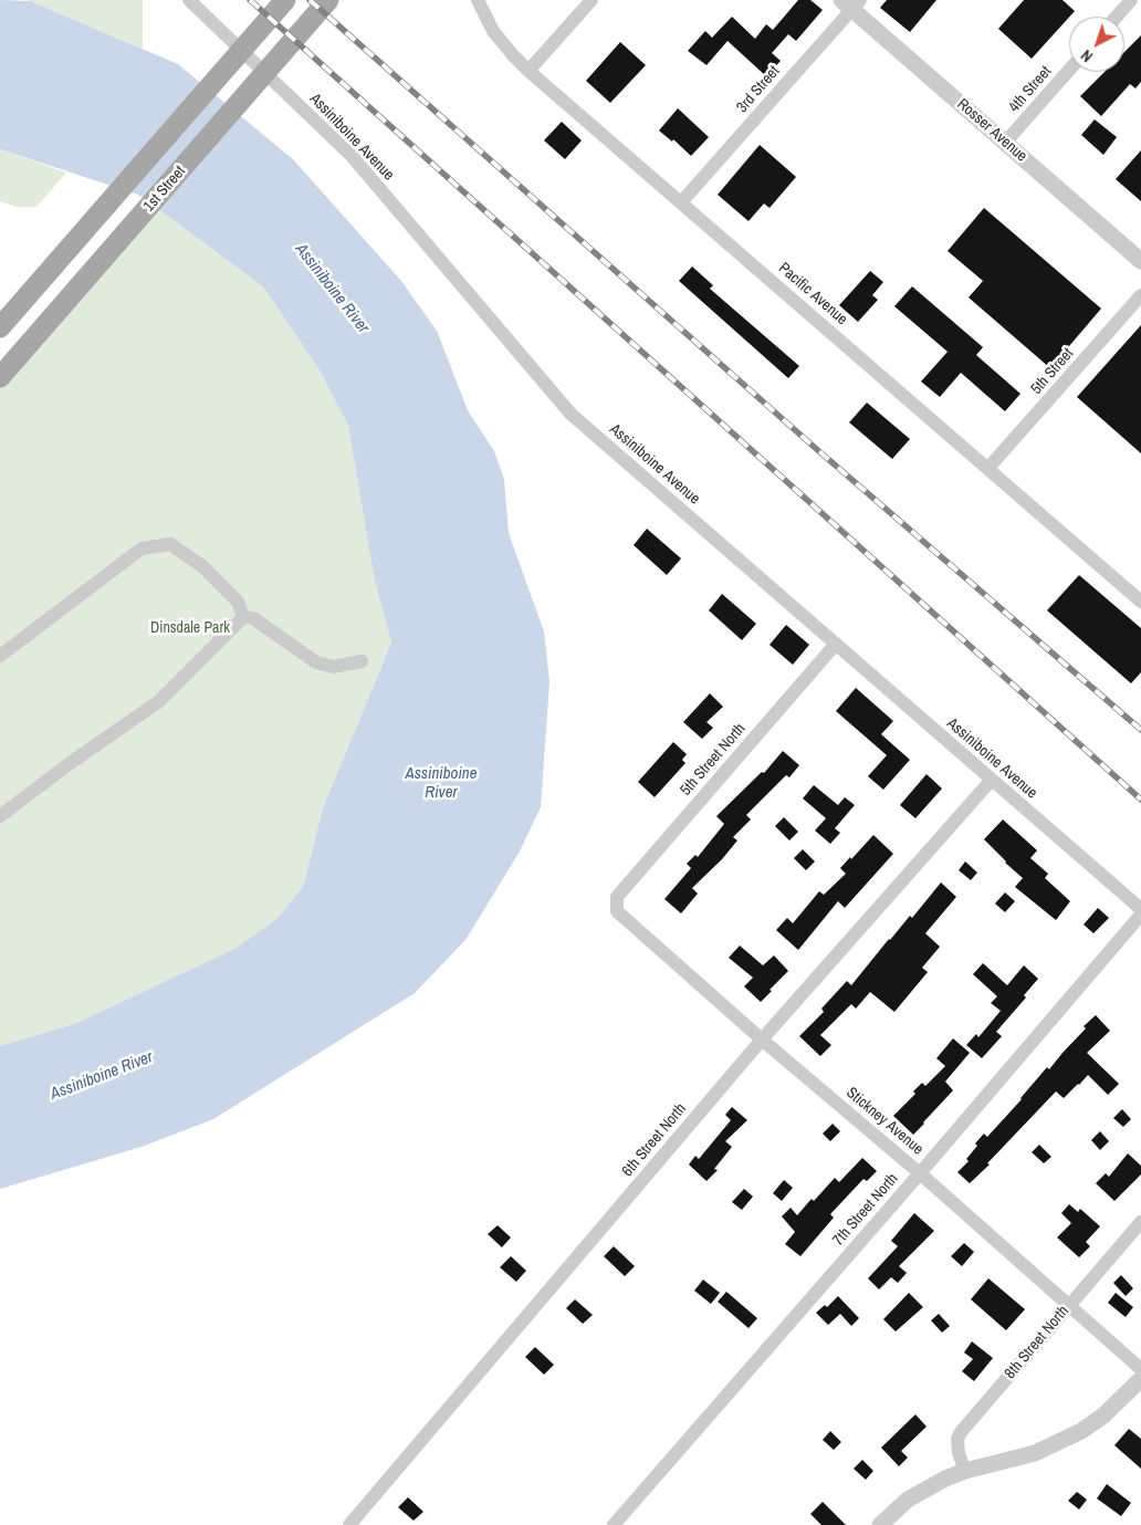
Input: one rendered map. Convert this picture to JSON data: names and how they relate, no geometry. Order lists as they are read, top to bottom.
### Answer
{
  "streets": {
    "main road": ["1st Street"],
    "street": [
      "3rd Street",
      "4th Street",
      "Rosser Avenue",
      "Assiniboine Avenue",
      "Pacific Avenue",
      "5th Street",
      "5th Street North",
      "Stickney Avenue",
      "6th Street North",
      "7th Street North",
      "8th Street North"
    ]
  },
  "crossings": [
    ["3rd Street", "Rosser Avenue"],
    ["3rd Street", "Pacific Avenue"],
    ["4th Street", "Rosser Avenue"],
    ["Assiniboine Avenue", "5th Street North"],
    ["Assiniboine Avenue", "6th Street North"],
    ["Pacific Avenue", "5th Street"],
    ["5th Street North", "Stickney Avenue"],
    ["Stickney Avenue", "6th Street North"],
    ["Stickney Avenue", "7th Street North"],
    ["Stickney Avenue", "8th Street North"]
  ],
  "water": ["Assiniboine River"],
  "parks": ["Dinsdale Park"],
  "north": "bottom left"
}
